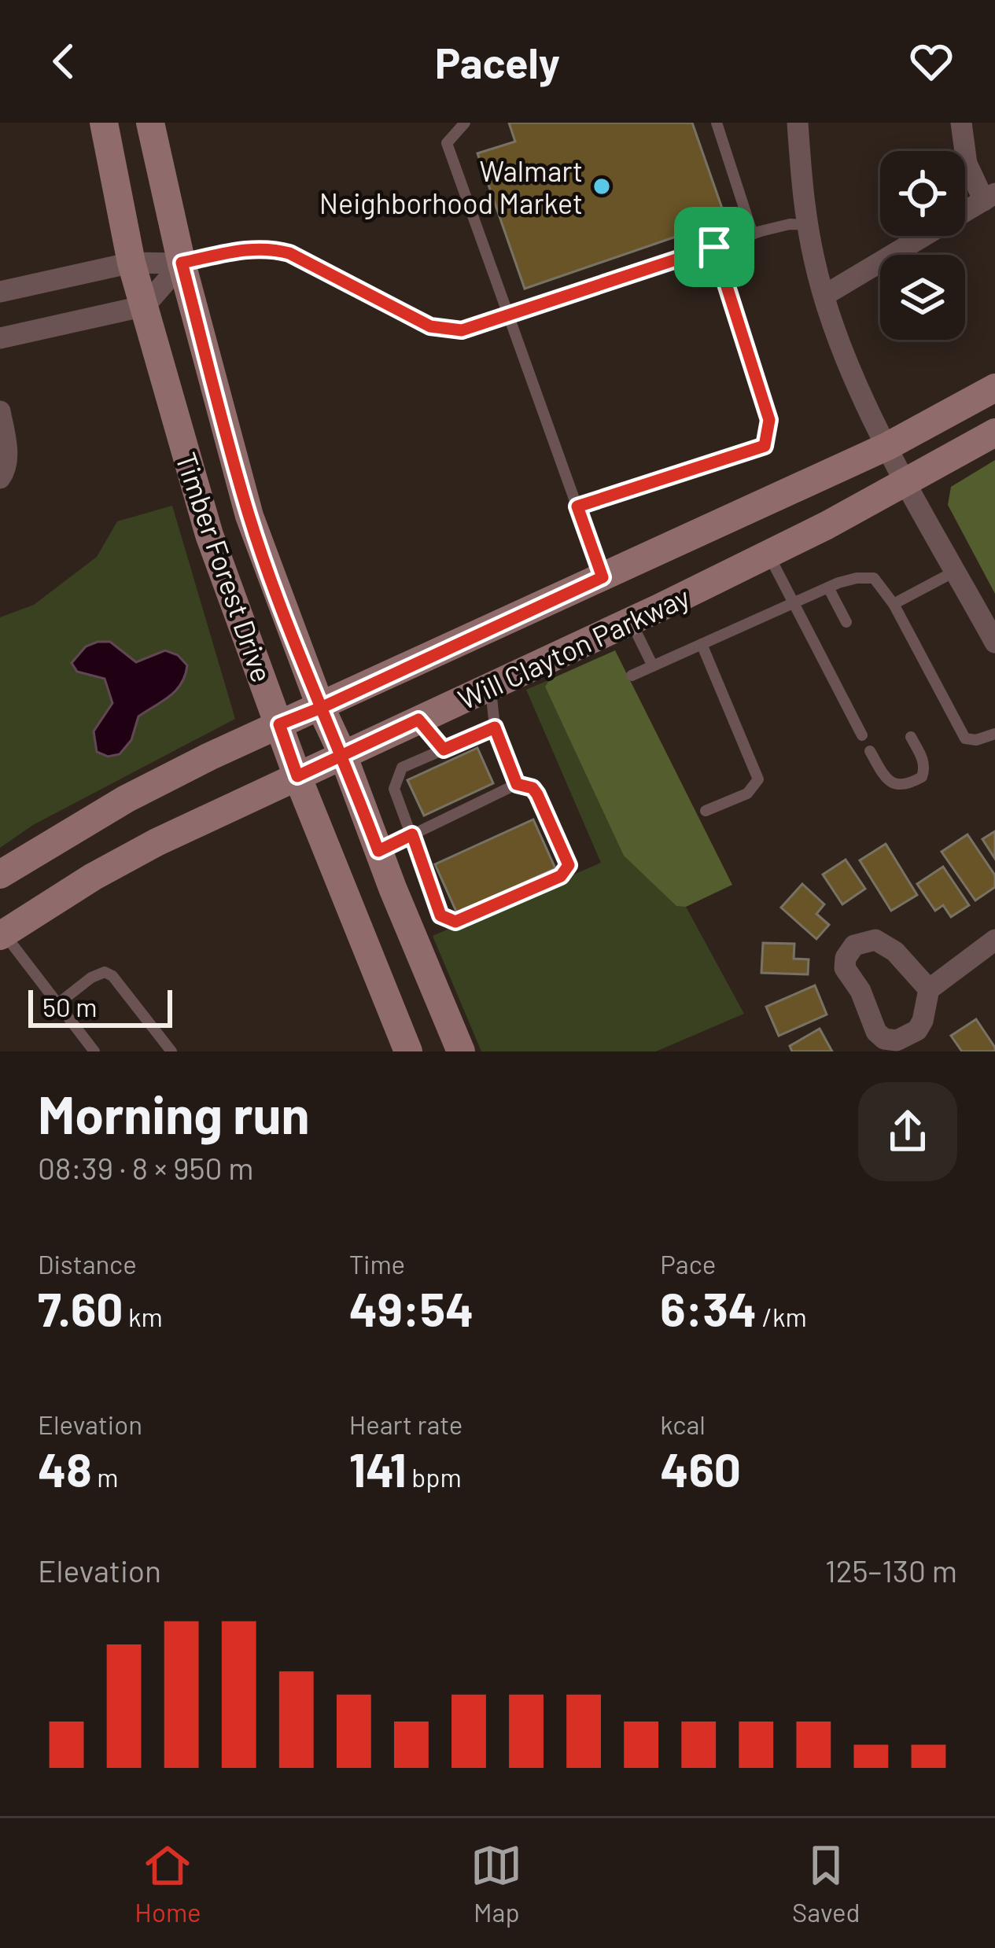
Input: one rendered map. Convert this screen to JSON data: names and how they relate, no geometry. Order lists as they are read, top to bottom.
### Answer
{
  "streets": {
    "main road": ["Timber Forest Drive", "Will Clayton Parkway"]
  },
  "crossings": [
    ["Timber Forest Drive", "Will Clayton Parkway"]
  ],
  "places": ["Walmart Neighborhood Market"],
  "scale_bar": "50 m",
  "page": {
    "header": "Pacely",
    "scale": "50 m",
    "heading": ["Morning run", "08:39 · 8 × 950 m"],
    "stats": [
      ["Distance", "7.60 km"],
      ["Time", "49:54"],
      ["Pace", "6:34 /km"],
      ["Elevation", "48 m"],
      ["Heart rate", "141 bpm"],
      ["kcal", "460"]
    ],
    "chart": ["Elevation", "125–130 m"],
    "tabs": ["Home", "Map", "Saved"]
  }
}
